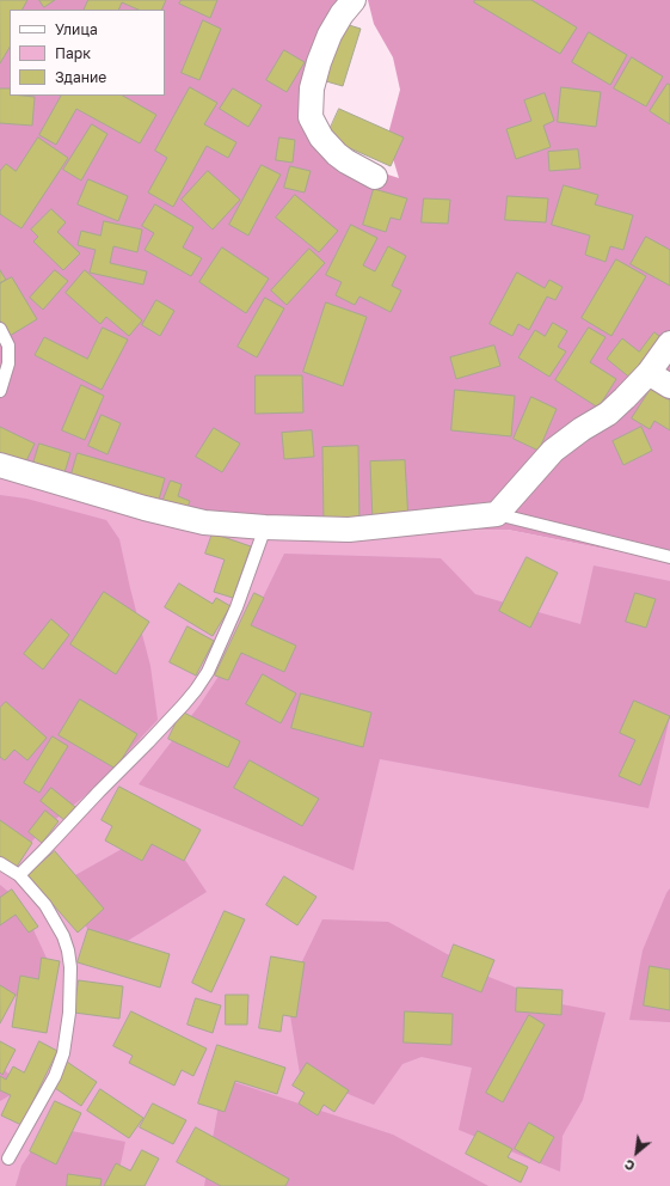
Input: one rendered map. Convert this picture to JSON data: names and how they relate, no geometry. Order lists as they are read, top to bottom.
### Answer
{
  "legend": ["Улица", "Парк", "Здание"],
  "north": "bottom left"
}
